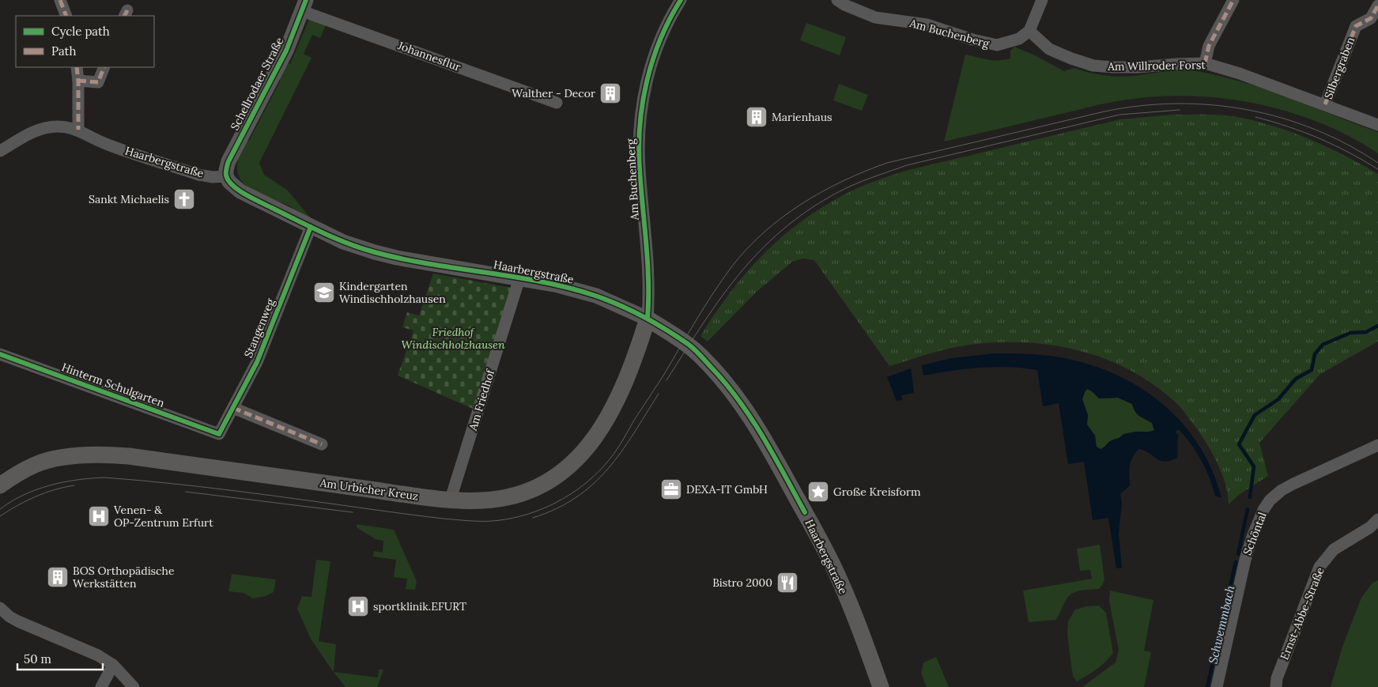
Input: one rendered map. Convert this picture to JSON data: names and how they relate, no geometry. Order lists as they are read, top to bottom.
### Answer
{
  "streets": {
    "main road": ["Haarbergstraße", "Am Urbicher Kreuz"],
    "street": [
      "Am Buchenberg",
      "Johannesflur",
      "Am Willroder Forst",
      "Silbergraben",
      "Schellrodaer Straße",
      "Stangenweg",
      "Hinterm Schulgarten",
      "Am Friedhof",
      "Schöntal",
      "Ernst-Abbe-Straße"
    ]
  },
  "crossings": [
    ["Am Buchenberg", "Am Willroder Forst"],
    ["Am Buchenberg", "Haarbergstraße"],
    ["Am Buchenberg", "Am Urbicher Kreuz"],
    ["Johannesflur", "Schellrodaer Straße"],
    ["Am Willroder Forst", "Silbergraben"],
    ["Schellrodaer Straße", "Haarbergstraße"],
    ["Haarbergstraße", "Stangenweg"],
    ["Haarbergstraße", "Am Friedhof"],
    ["Haarbergstraße", "Am Urbicher Kreuz"],
    ["Stangenweg", "Hinterm Schulgarten"],
    ["Am Friedhof", "Am Urbicher Kreuz"]
  ],
  "water": ["Schwemmbach"],
  "parks": ["Friedhof Windischholzhausen"],
  "places": {
    "building": ["Walther - Decor", "Marienhaus", "BOS Orthopädische Werkstätten"],
    "church": ["Sankt Michaelis"],
    "school or university": ["Kindergarten Windischholzhausen"],
    "office": ["DEXA-IT GmbH"],
    "place": ["Große Kreisform"],
    "hospital": ["Venen- & OP-Zentrum Erfurt", "sportklinik.EFURT"],
    "restaurant": ["Bistro 2000"]
  },
  "legend": ["Cycle path", "Path"],
  "scale_bar": "50 m"
}
